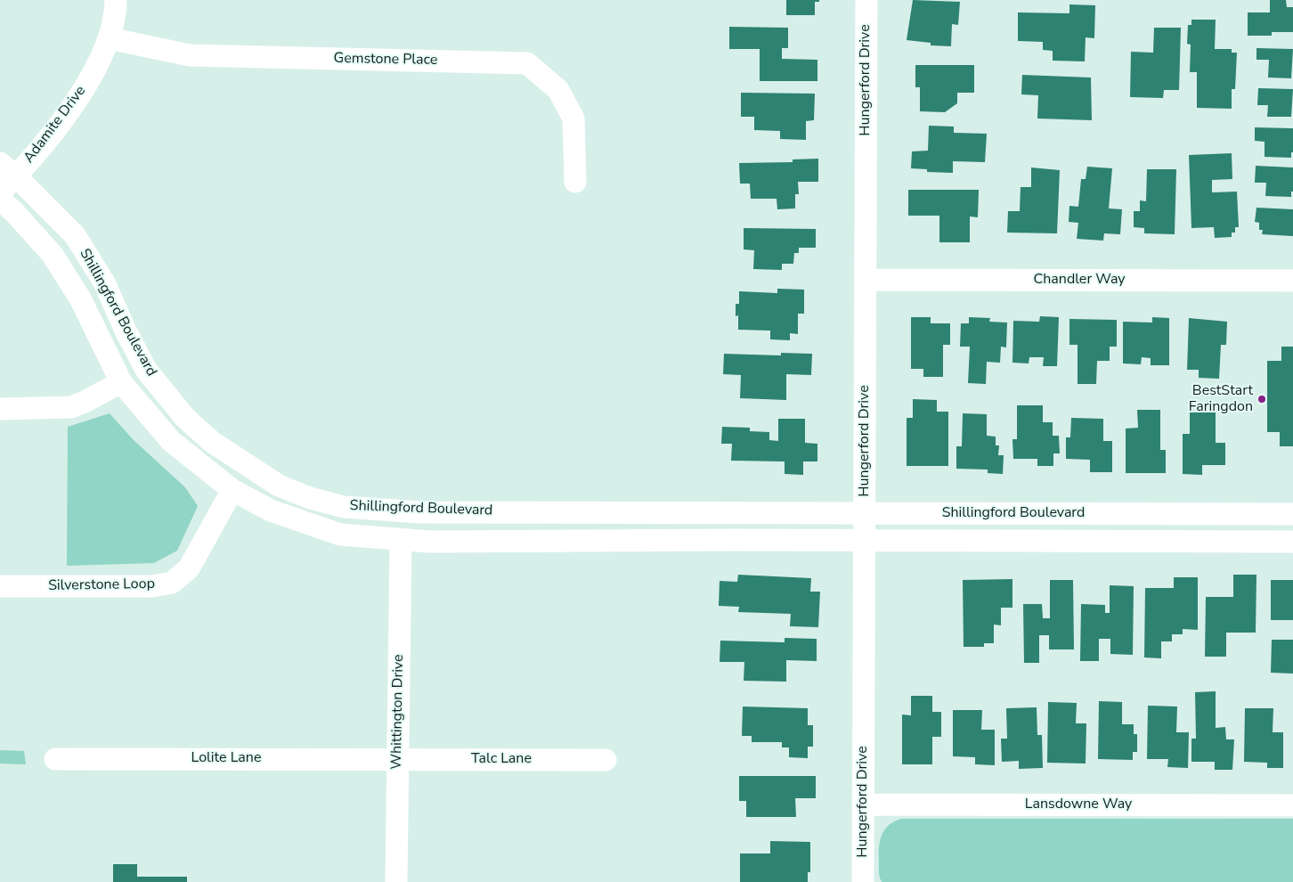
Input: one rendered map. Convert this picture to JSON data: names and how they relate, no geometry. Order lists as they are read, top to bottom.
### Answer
{
  "streets": {
    "street": [
      "Gemstone Place",
      "Hungerford Drive",
      "Adamite Drive",
      "Chandler Way",
      "Shillingford Boulevard",
      "Silverstone Loop",
      "Whittington Drive",
      "Lolite Lane",
      "Talc Lane",
      "Lansdowne Way"
    ]
  },
  "crossings": [
    ["Gemstone Place", "Adamite Drive"],
    ["Hungerford Drive", "Chandler Way"],
    ["Hungerford Drive", "Shillingford Boulevard"],
    ["Hungerford Drive", "Lansdowne Way"],
    ["Adamite Drive", "Shillingford Boulevard"],
    ["Shillingford Boulevard", "Silverstone Loop"],
    ["Shillingford Boulevard", "Whittington Drive"],
    ["Whittington Drive", "Lolite Lane"],
    ["Whittington Drive", "Talc Lane"],
    ["Lolite Lane", "Talc Lane"]
  ],
  "places": ["BestStart Faringdon"]
}
